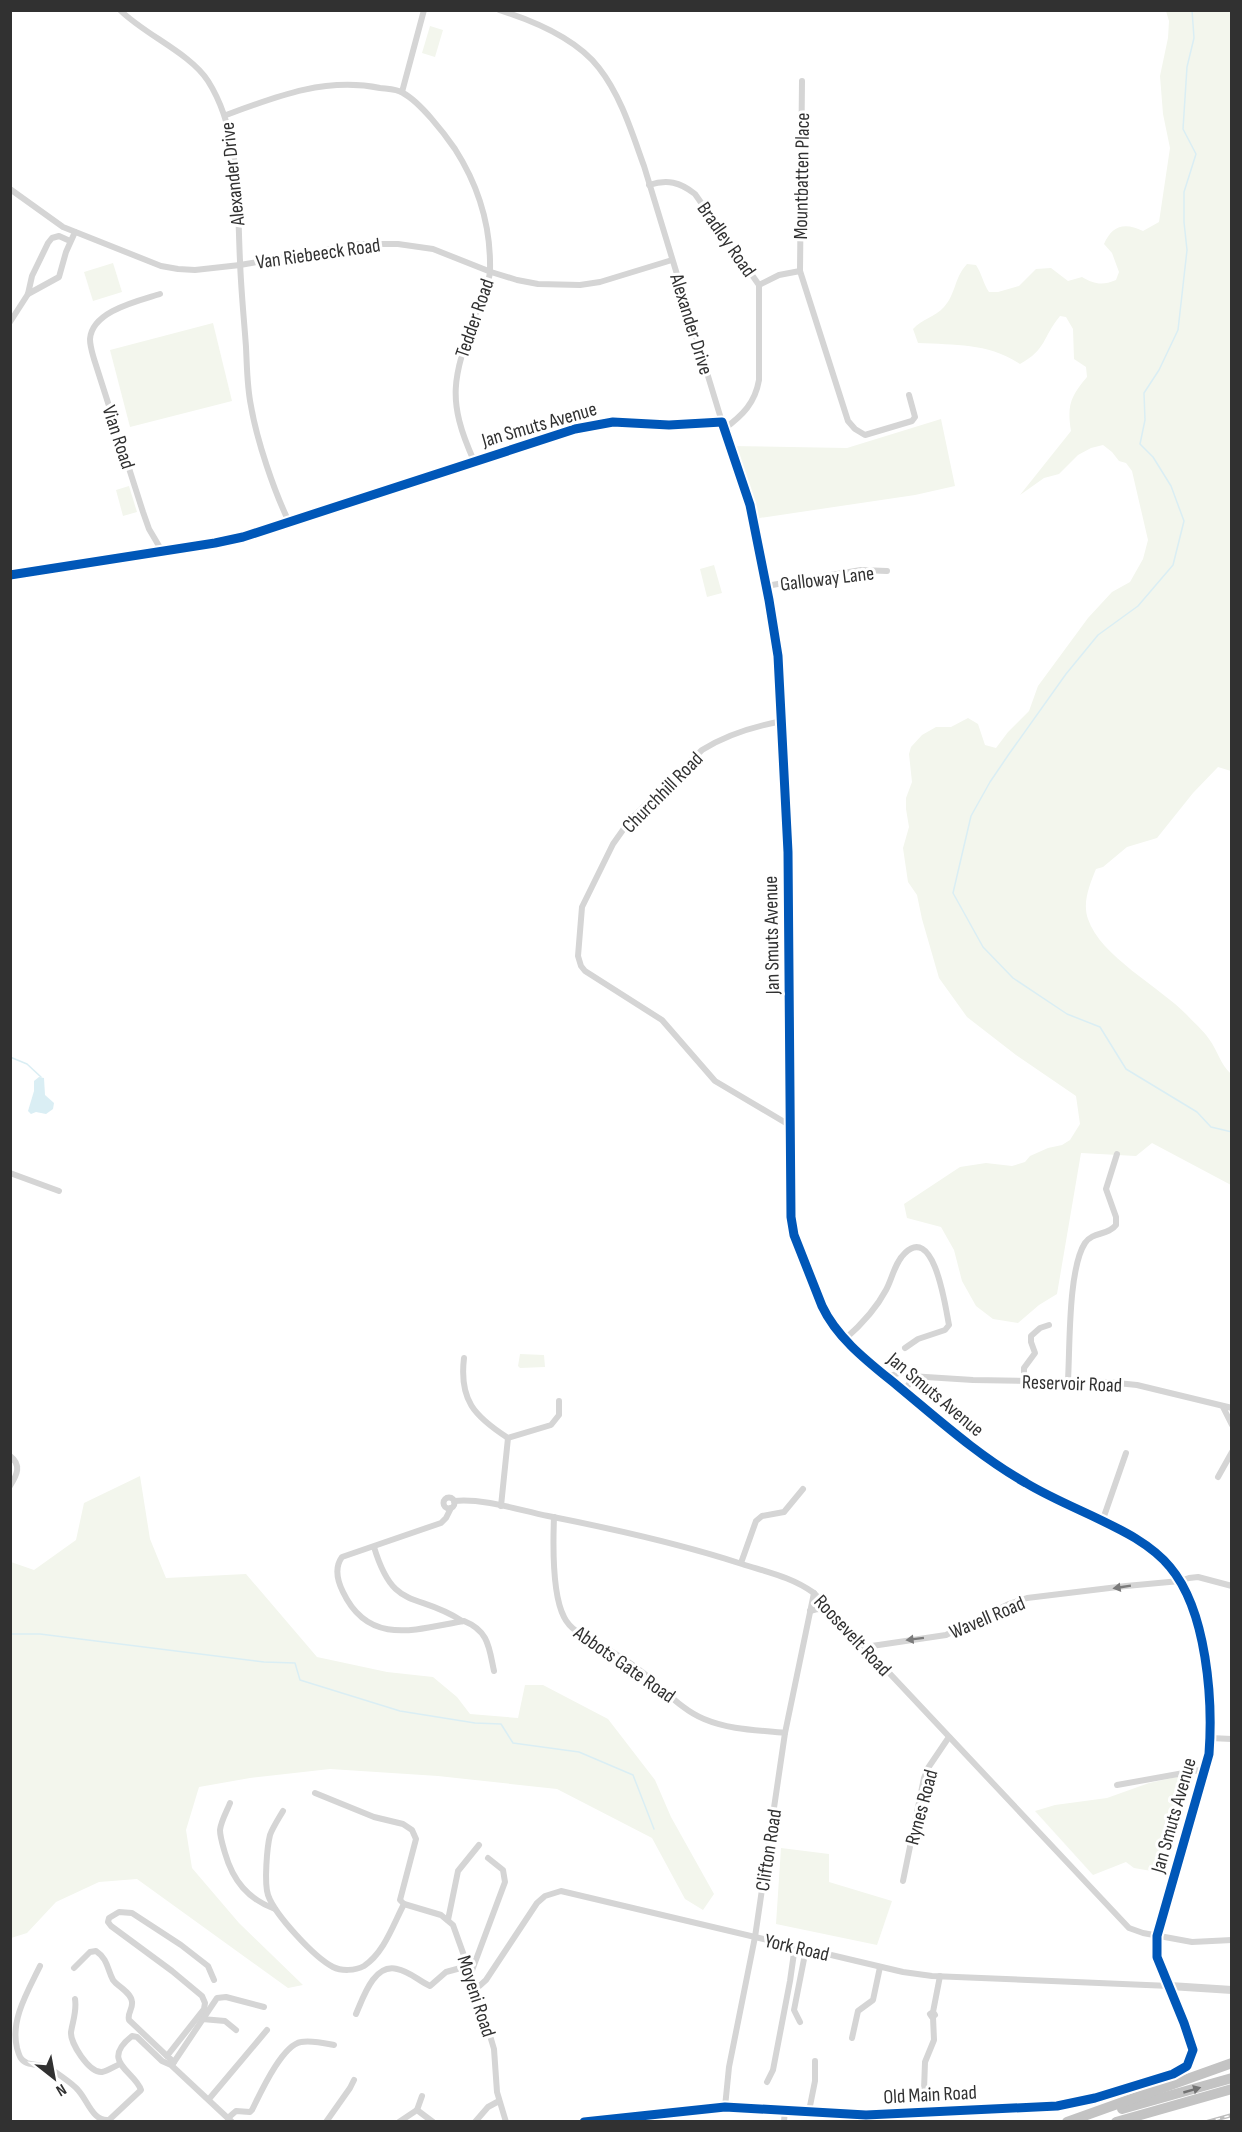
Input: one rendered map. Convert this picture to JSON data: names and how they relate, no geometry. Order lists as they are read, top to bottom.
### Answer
{
  "streets": {
    "street": [
      "Alexander Drive",
      "Mountbatten Place",
      "Bradley Road",
      "Van Riebeeck Road",
      "Tedder Road",
      "Jan Smuts Avenue",
      "Vian Road",
      "Galloway Lane",
      "Churchhill Road",
      "Reservoir Road",
      "Wavell Road",
      "Roosevelt Road",
      "Abbots Gate Road",
      "Rynes Road",
      "Clifton Road",
      "York Road",
      "Moyeni Road",
      "Old Main Road"
    ]
  },
  "crossings": [
    ["Alexander Drive", "Bradley Road"],
    ["Alexander Drive", "Van Riebeeck Road"],
    ["Alexander Drive", "Jan Smuts Avenue"],
    ["Bradley Road", "Jan Smuts Avenue"],
    ["Van Riebeeck Road", "Tedder Road"],
    ["Tedder Road", "Jan Smuts Avenue"],
    ["Jan Smuts Avenue", "Vian Road"],
    ["Jan Smuts Avenue", "Galloway Lane"],
    ["Jan Smuts Avenue", "Churchhill Road"],
    ["Jan Smuts Avenue", "Reservoir Road"],
    ["Jan Smuts Avenue", "Wavell Road"],
    ["Jan Smuts Avenue", "Roosevelt Road"],
    ["Jan Smuts Avenue", "York Road"],
    ["Jan Smuts Avenue", "Old Main Road"],
    ["Wavell Road", "Roosevelt Road"],
    ["Roosevelt Road", "Abbots Gate Road"],
    ["Roosevelt Road", "Rynes Road"],
    ["Roosevelt Road", "Clifton Road"],
    ["Abbots Gate Road", "Clifton Road"],
    ["Clifton Road", "York Road"],
    ["Clifton Road", "Old Main Road"],
    ["York Road", "Moyeni Road"],
    ["York Road", "Old Main Road"]
  ],
  "one_way": ["Wavell Road"],
  "north": "bottom right"
}
